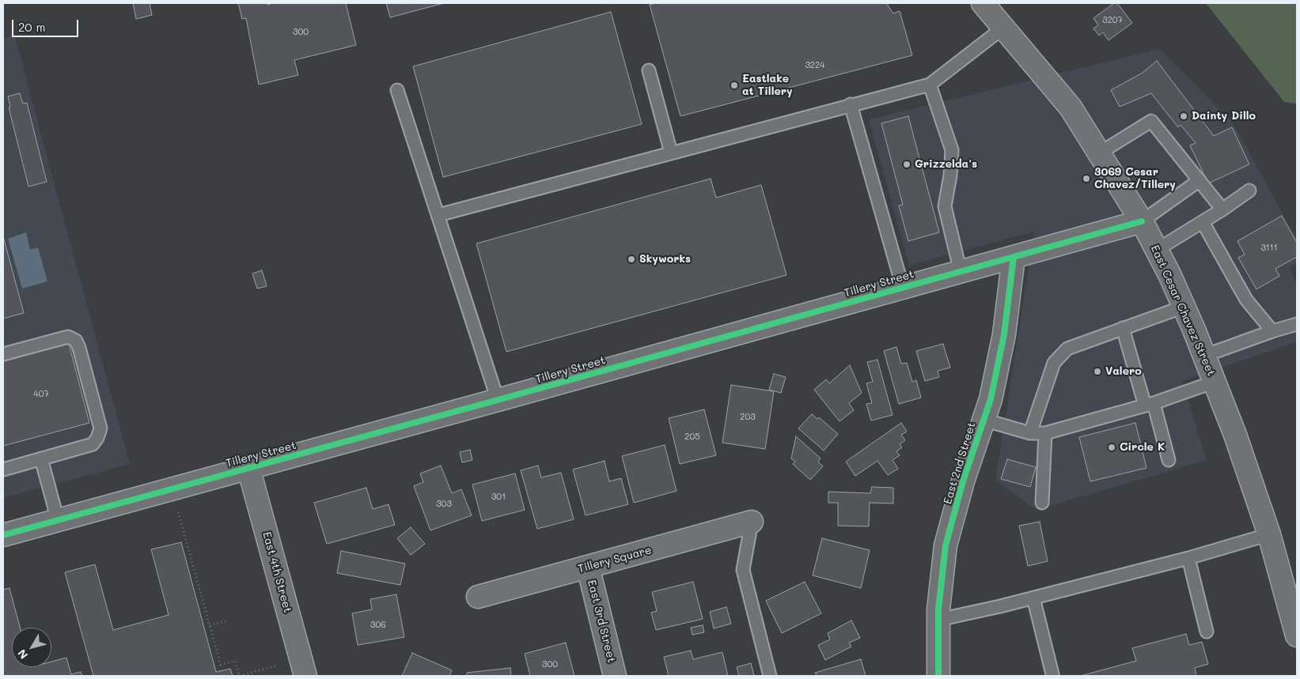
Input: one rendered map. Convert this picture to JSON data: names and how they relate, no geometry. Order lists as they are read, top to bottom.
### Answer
{
  "streets": {
    "street": [
      "Tillery Street",
      "East Cesar Chavez Street",
      "East 2nd Street",
      "Tillery Square",
      "East 4th Street",
      "East 3rd Street"
    ]
  },
  "crossings": [
    ["Tillery Street", "East Cesar Chavez Street"],
    ["Tillery Street", "East 2nd Street"],
    ["Tillery Street", "East 4th Street"],
    ["Tillery Square", "East 3rd Street"]
  ],
  "places": [
    "Eastlake at Tillery",
    "Dainty Dillo",
    "Grizzelda's",
    "3069 Cesar Chavez/Tillery",
    "Skyworks",
    "Valero",
    "Circle K"
  ],
  "house_numbers": [
    "3207",
    "300",
    "3224",
    "3111",
    "407",
    "203",
    "205",
    "301",
    "303",
    "306",
    "300"
  ],
  "scale_bar": "20 m",
  "north": "bottom left"
}
